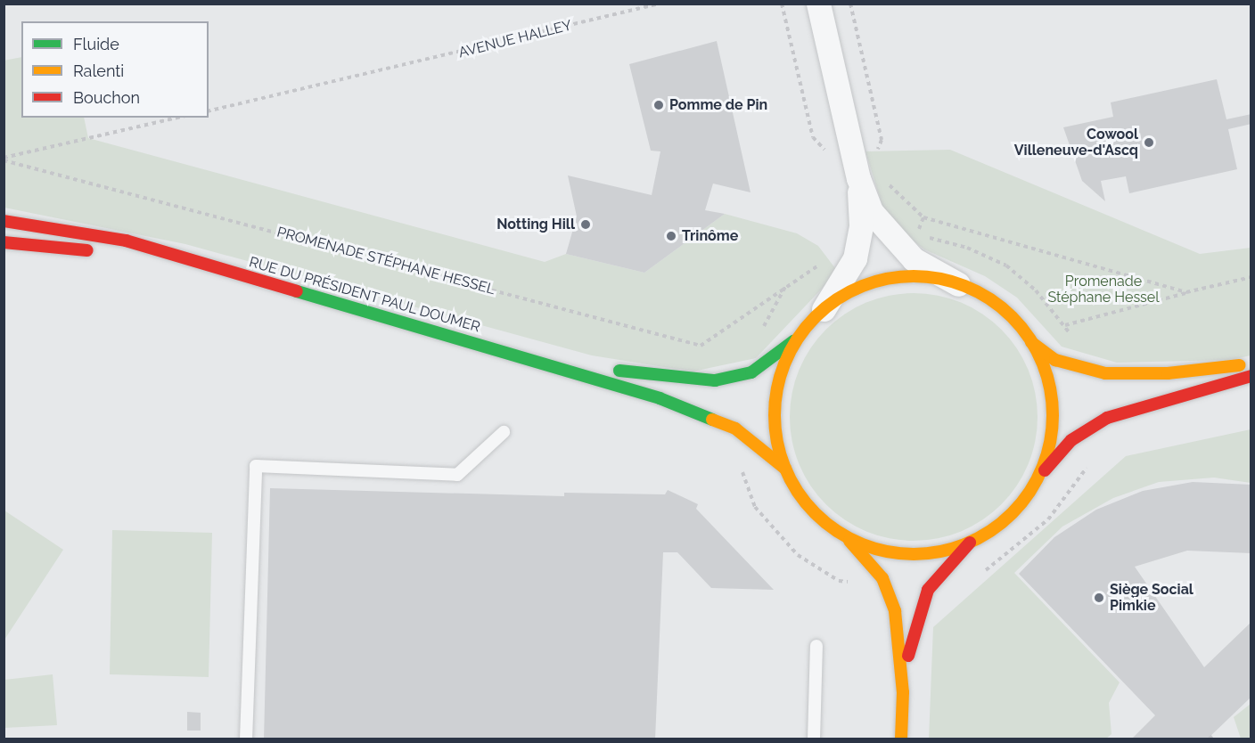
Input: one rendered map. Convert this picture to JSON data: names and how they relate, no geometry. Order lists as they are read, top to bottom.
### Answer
{
  "streets": {
    "main road": ["RUE DU PRÉSIDENT PAUL DOUMER"],
    "path": ["AVENUE HALLEY", "PROMENADE STÉPHANE HESSEL"]
  },
  "parks": ["Promenade Stéphane Hessel"],
  "places": [
    "Pomme de Pin",
    "Cowool Villeneuve-d'Ascq",
    "Notting Hill",
    "Trinôme",
    "Siège Social Pimkie"
  ],
  "legend": ["Fluide", "Ralenti", "Bouchon"]
}
